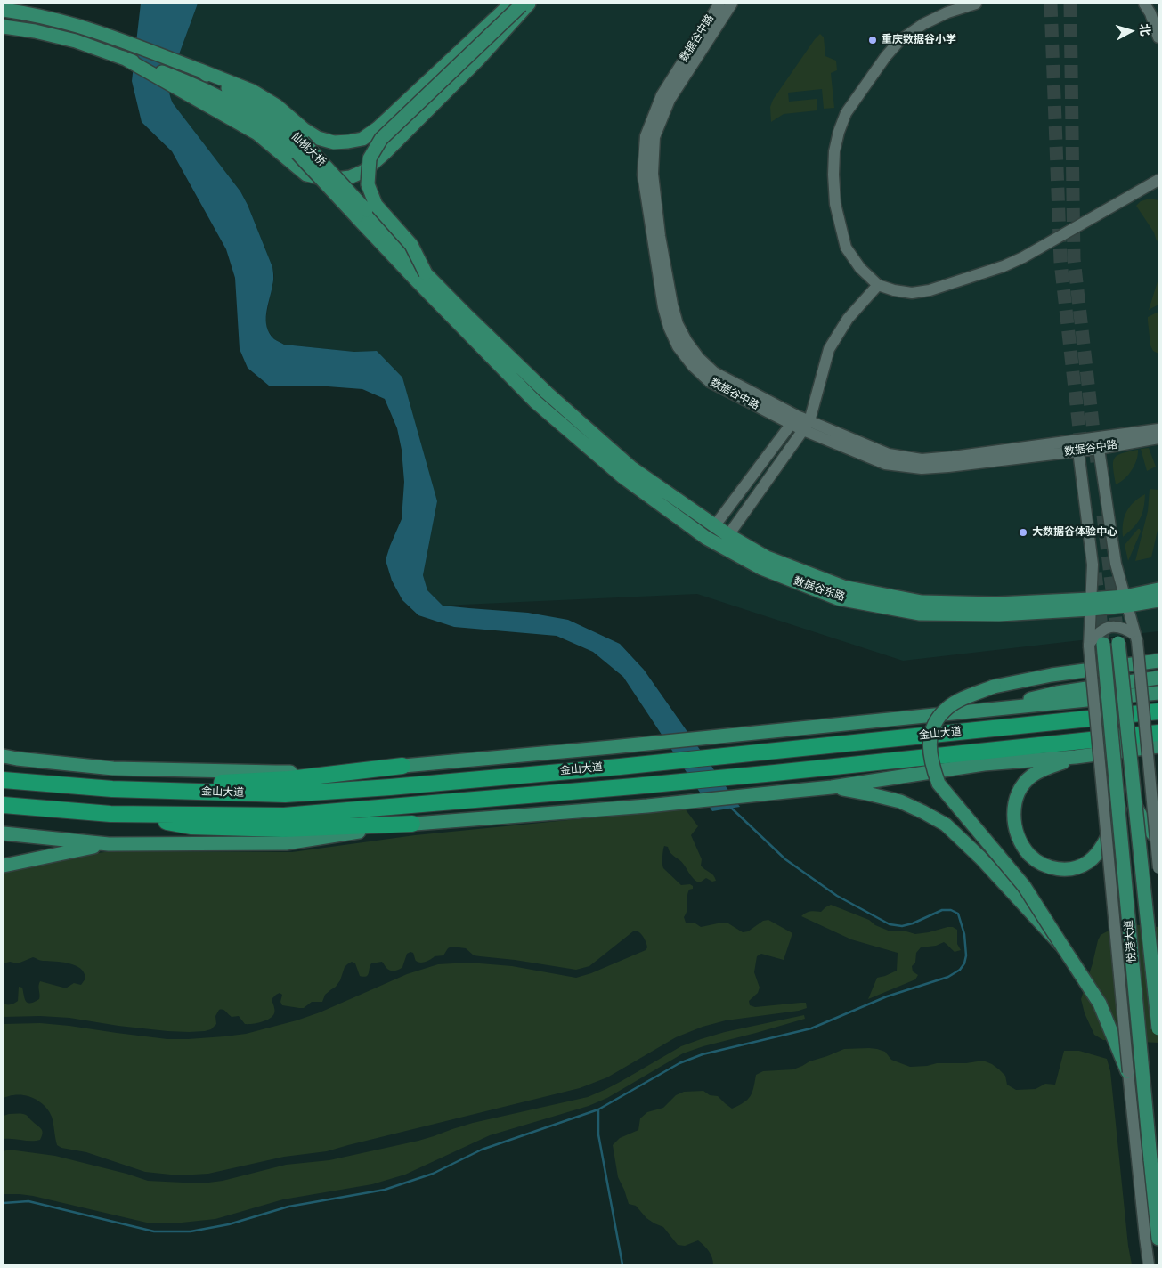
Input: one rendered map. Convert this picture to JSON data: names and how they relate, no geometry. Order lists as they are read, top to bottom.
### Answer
{
  "streets": {
    "highway": ["金山大道"],
    "main road": ["仙桃大桥", "数据谷东路", "悦港大道"],
    "street": ["数据谷中路"]
  },
  "crossings": [
    ["仙桃大桥", "数据谷东路"]
  ],
  "places": ["重庆数据谷小学", "大数据谷体验中心"],
  "north": "right"
}
